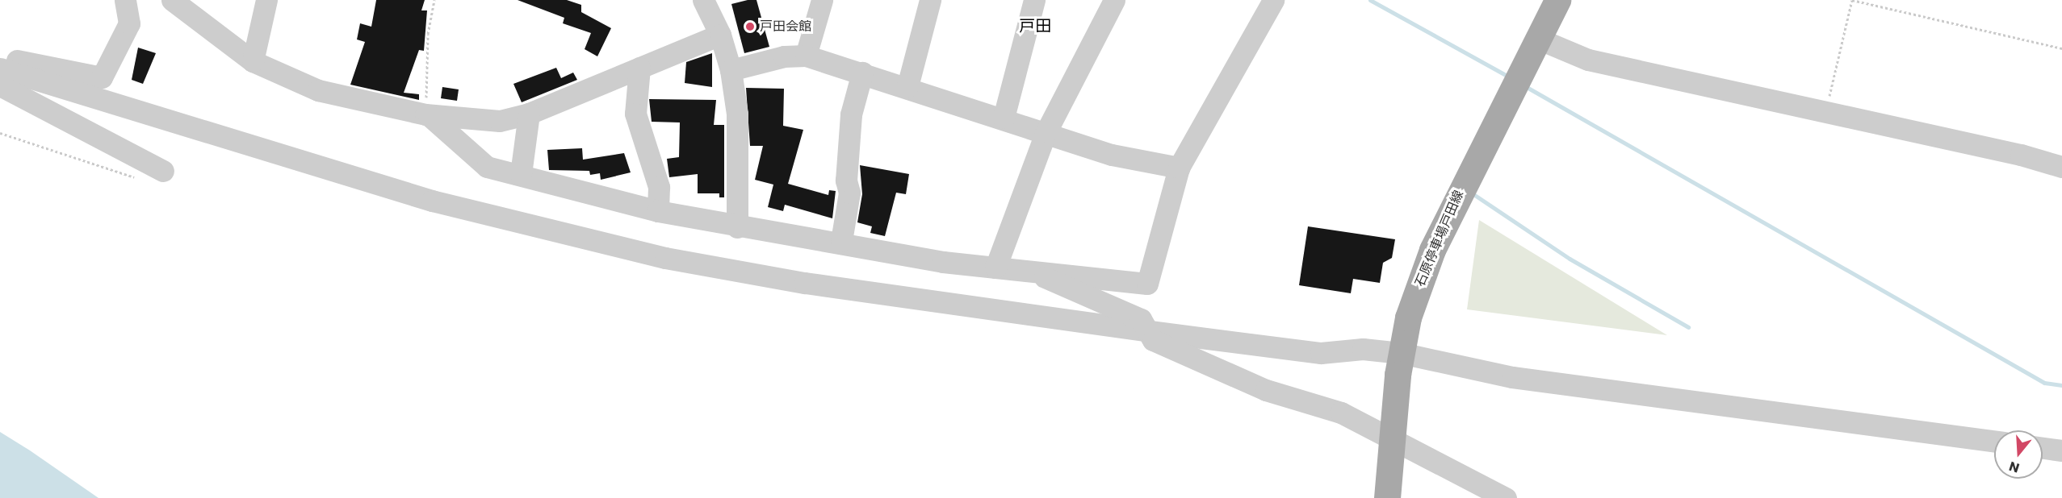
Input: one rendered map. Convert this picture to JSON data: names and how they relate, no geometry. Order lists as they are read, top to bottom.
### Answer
{
  "streets": {
    "main road": ["石原停車場戸田線"]
  },
  "districts": ["戸田"],
  "places": ["戸田会館"],
  "north": "bottom"
}
